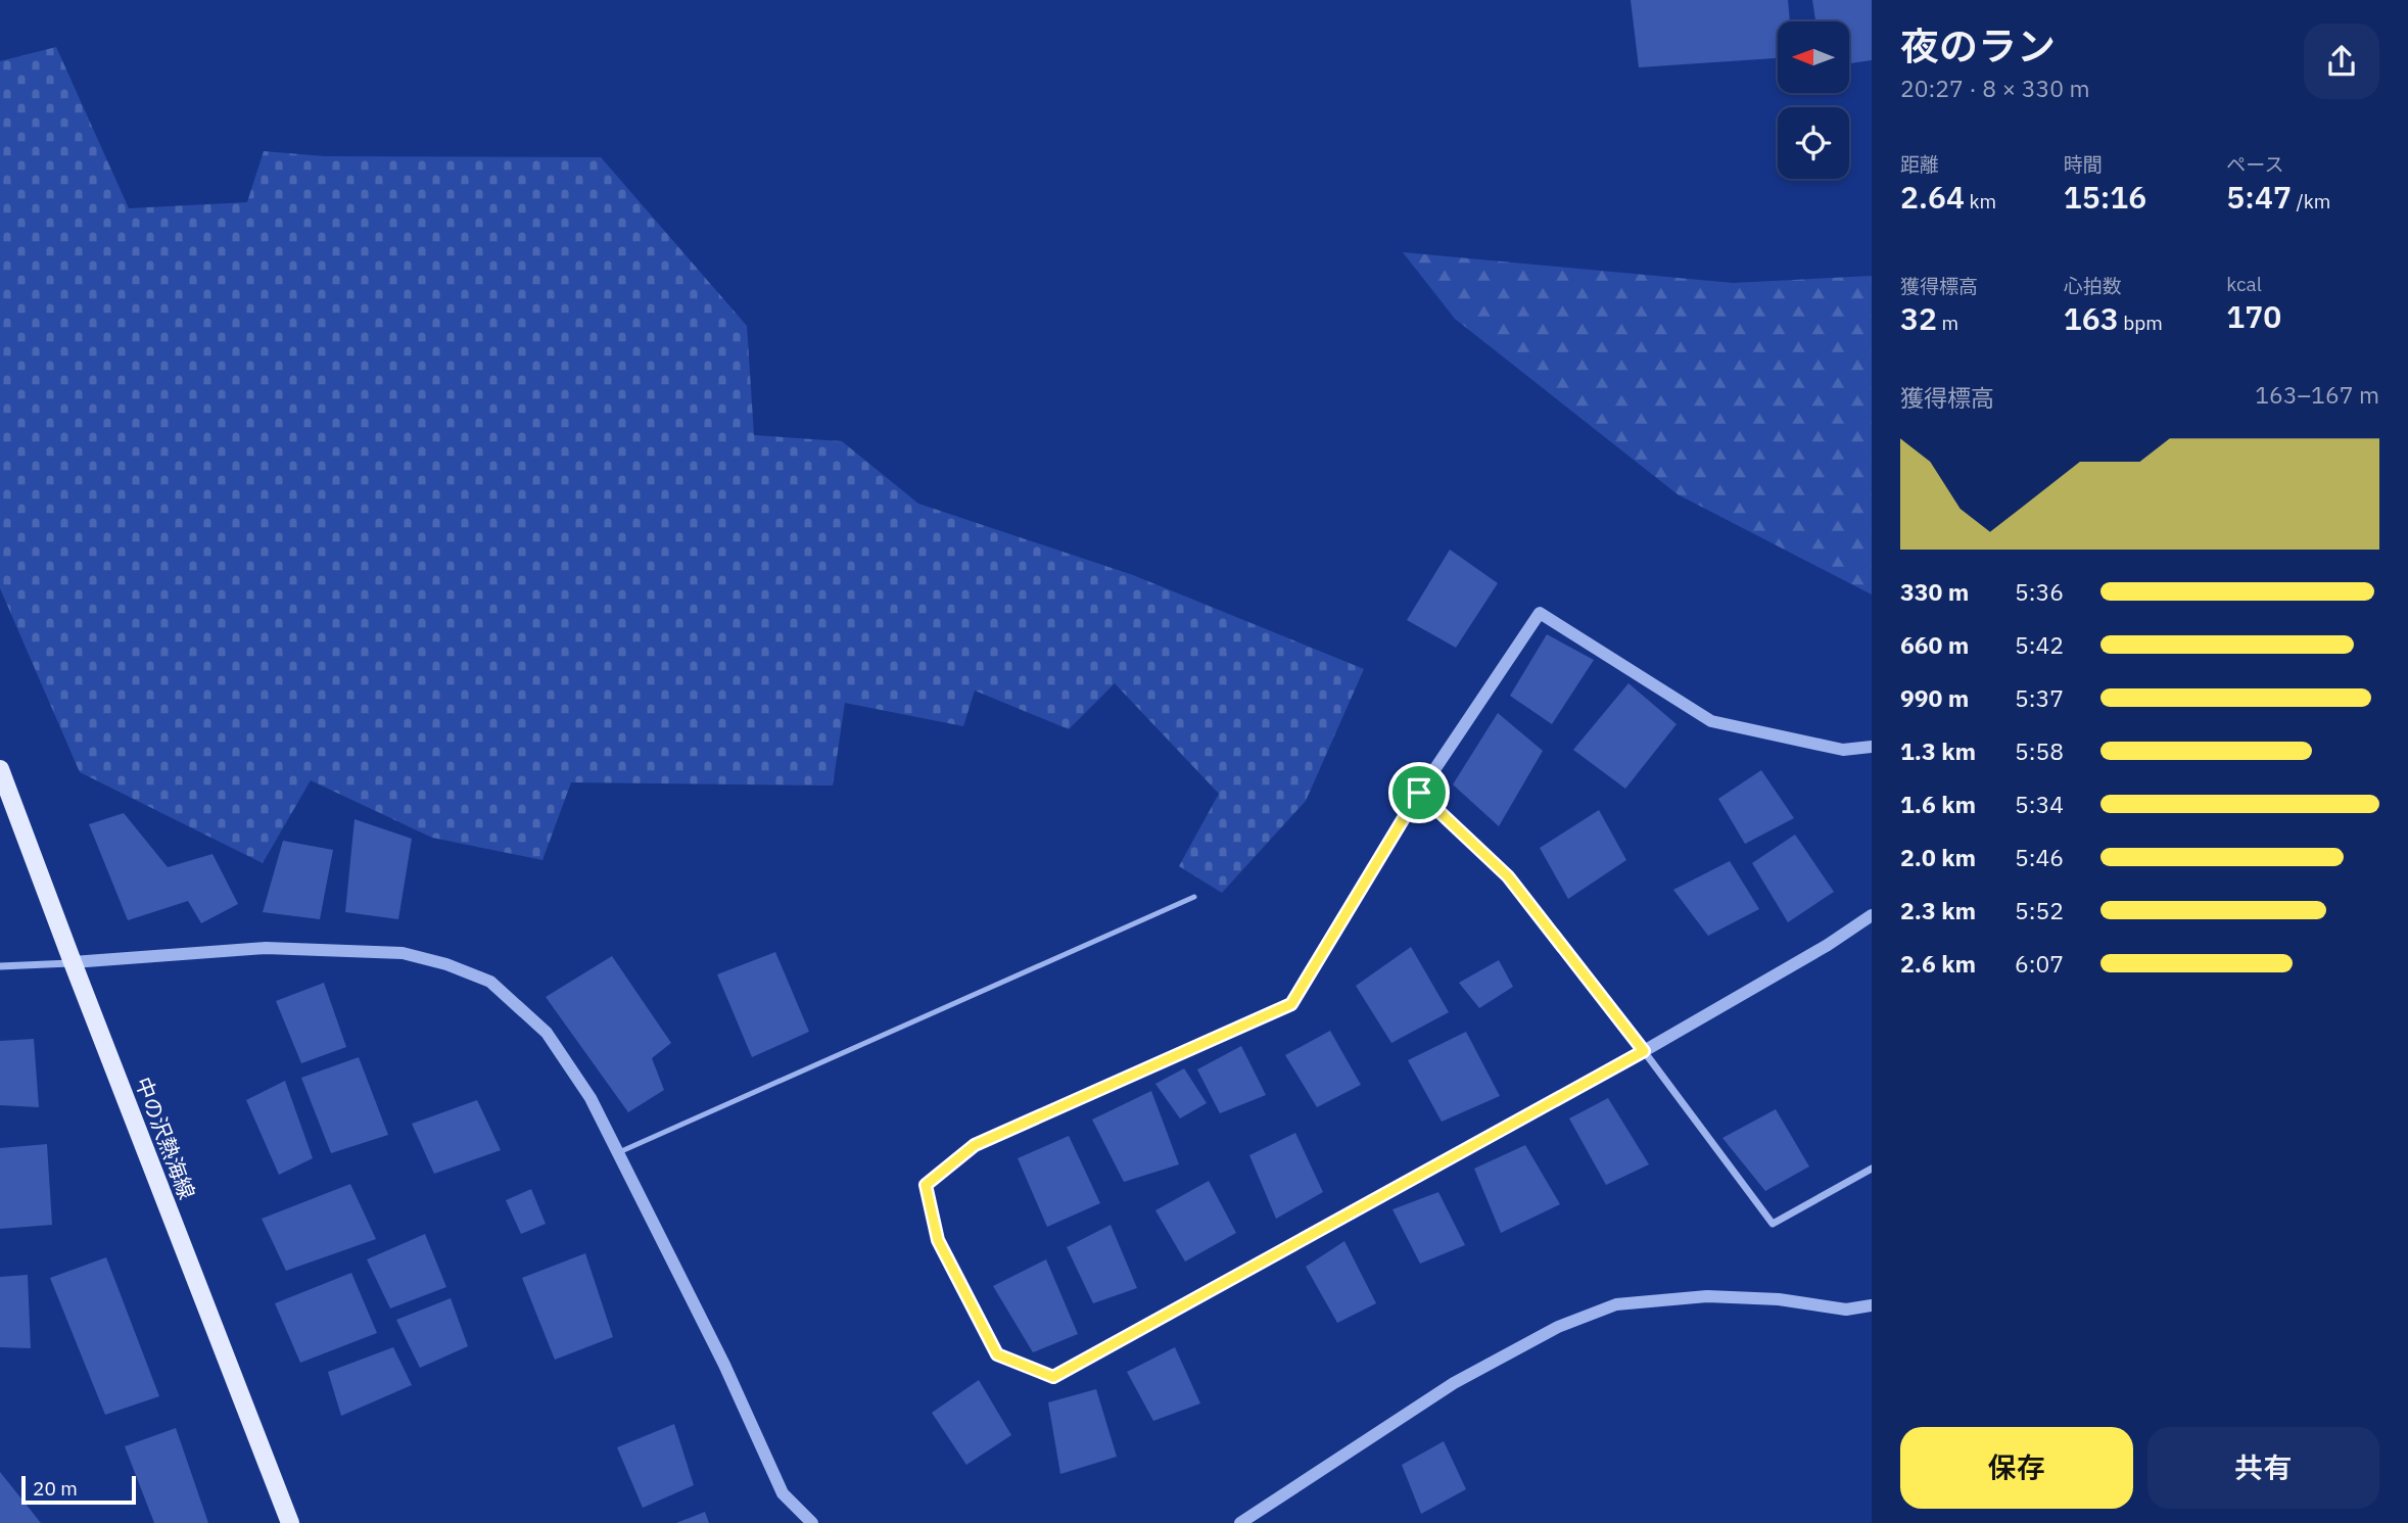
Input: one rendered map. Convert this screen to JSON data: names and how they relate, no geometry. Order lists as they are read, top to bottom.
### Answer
{
  "streets": {
    "main road": ["中の沢熱海線"]
  },
  "scale_bar": "20 m",
  "north": "left",
  "page": {
    "heading": ["夜のラン", "20:27 · 8 × 330 m"],
    "stats": [
      ["距離", "2.64 km"],
      ["時間", "15:16"],
      ["ペース", "5:47 /km"],
      ["獲得標高", "32 m"],
      ["心拍数", "163 bpm"],
      ["kcal", "170"]
    ],
    "chart": ["獲得標高", "163–167 m"],
    "list": [
      {
        "name": "330 m",
        "note": "5:36"
      },
      {
        "name": "660 m",
        "note": "5:42"
      },
      {
        "name": "990 m",
        "note": "5:37"
      },
      {
        "name": "1.3 km",
        "note": "5:58"
      },
      {
        "name": "1.6 km",
        "note": "5:34"
      },
      {
        "name": "2.0 km",
        "note": "5:46"
      },
      {
        "name": "2.3 km",
        "note": "5:52"
      },
      {
        "name": "2.6 km",
        "note": "6:07"
      }
    ],
    "buttons": ["保存", "共有"],
    "scale": "20 m"
  }
}
